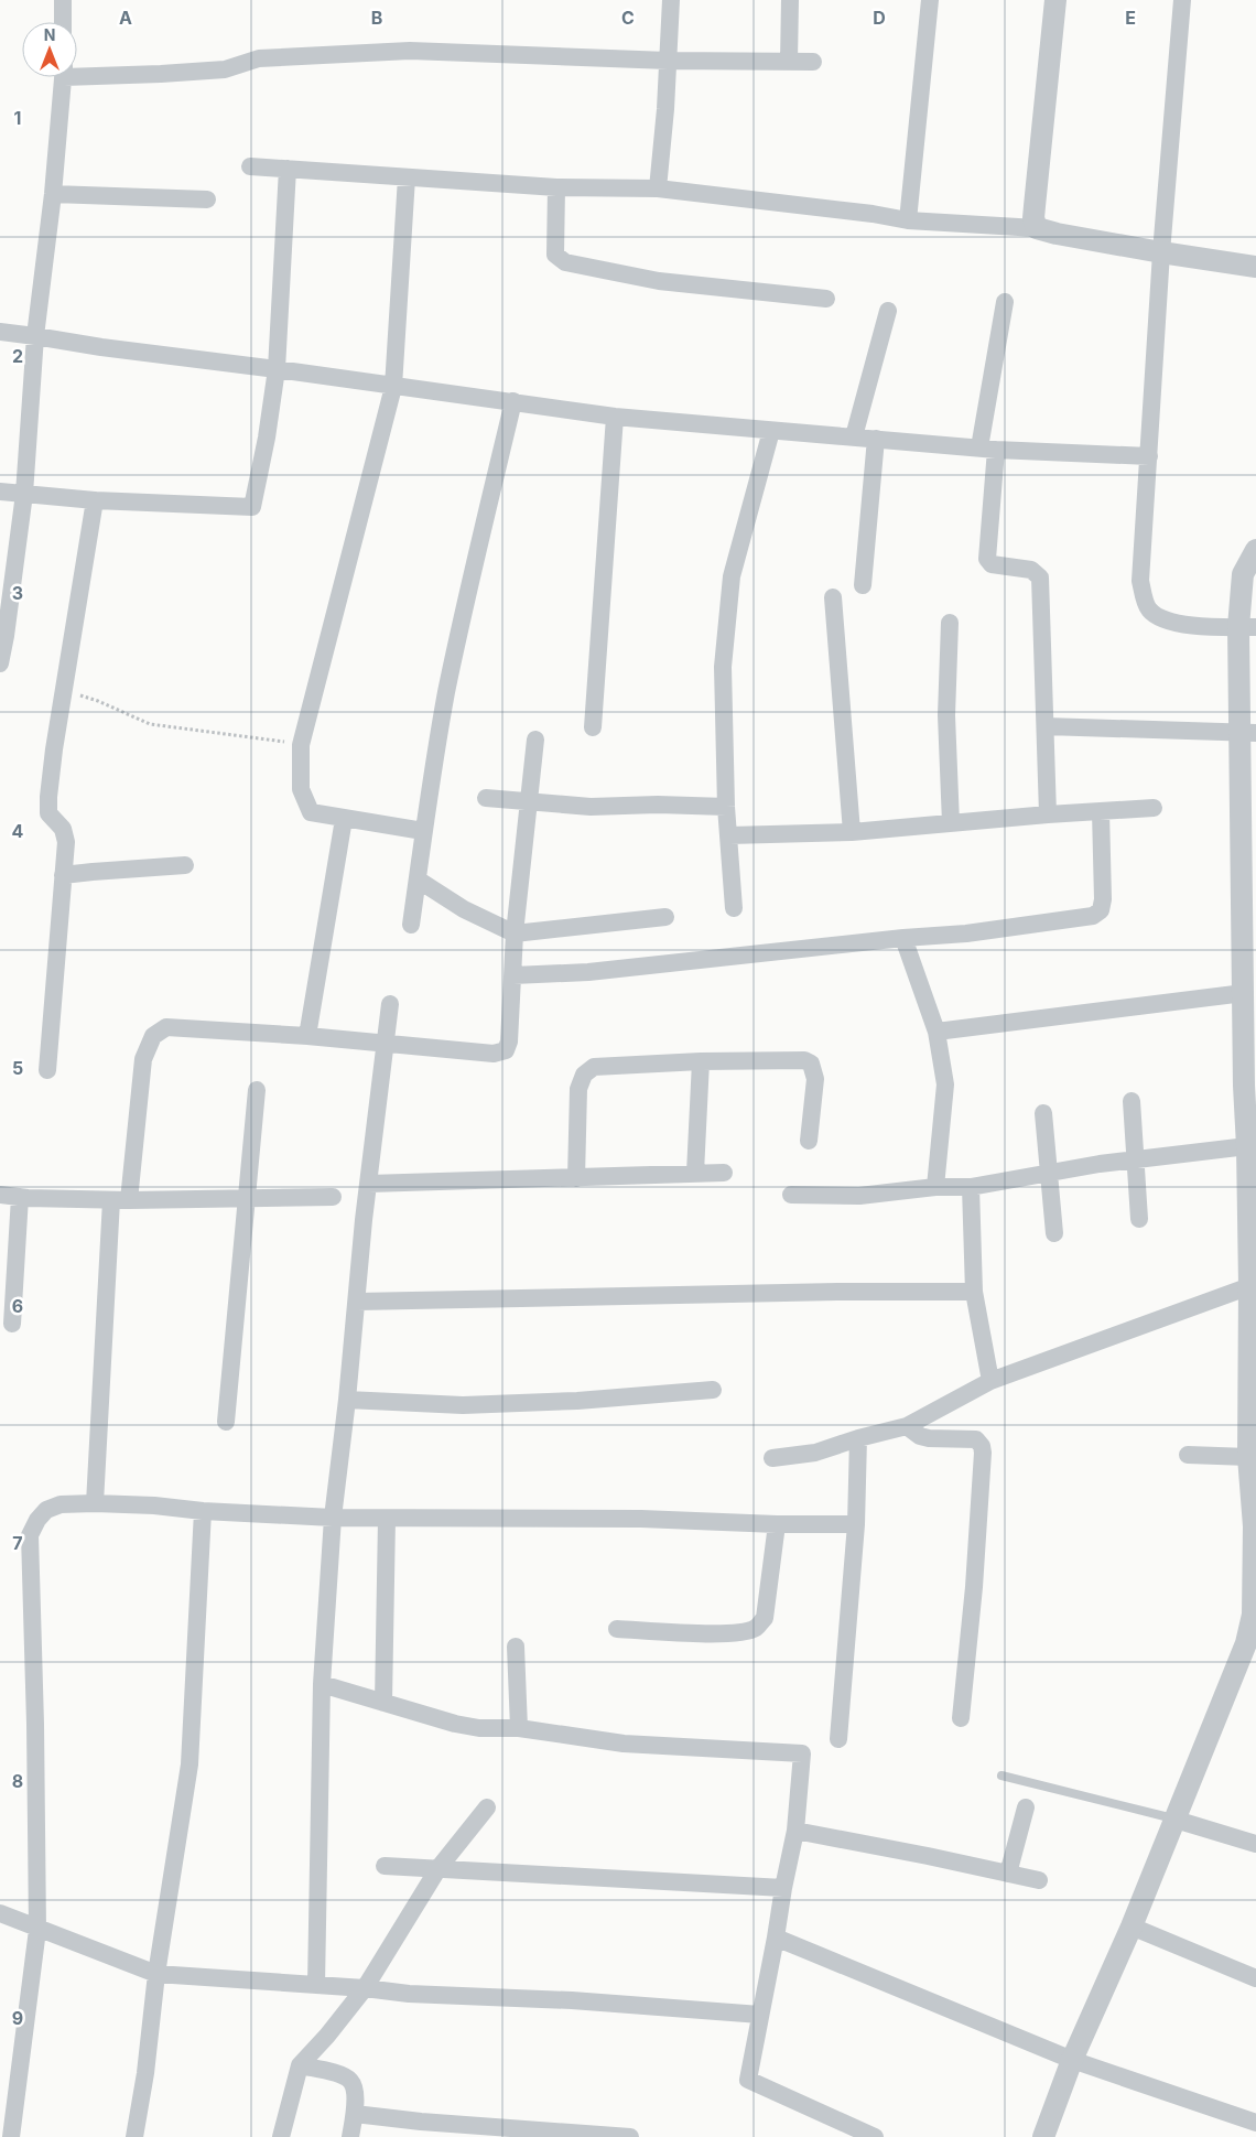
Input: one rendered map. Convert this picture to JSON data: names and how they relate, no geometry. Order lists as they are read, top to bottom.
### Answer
{
  "north": "top",
  "grid": {
    "columns": [
      "A",
      "B",
      "C",
      "D",
      "E"
    ],
    "rows": [
      "1",
      "2",
      "3",
      "4",
      "5",
      "6",
      "7",
      "8",
      "9"
    ]
  }
}
